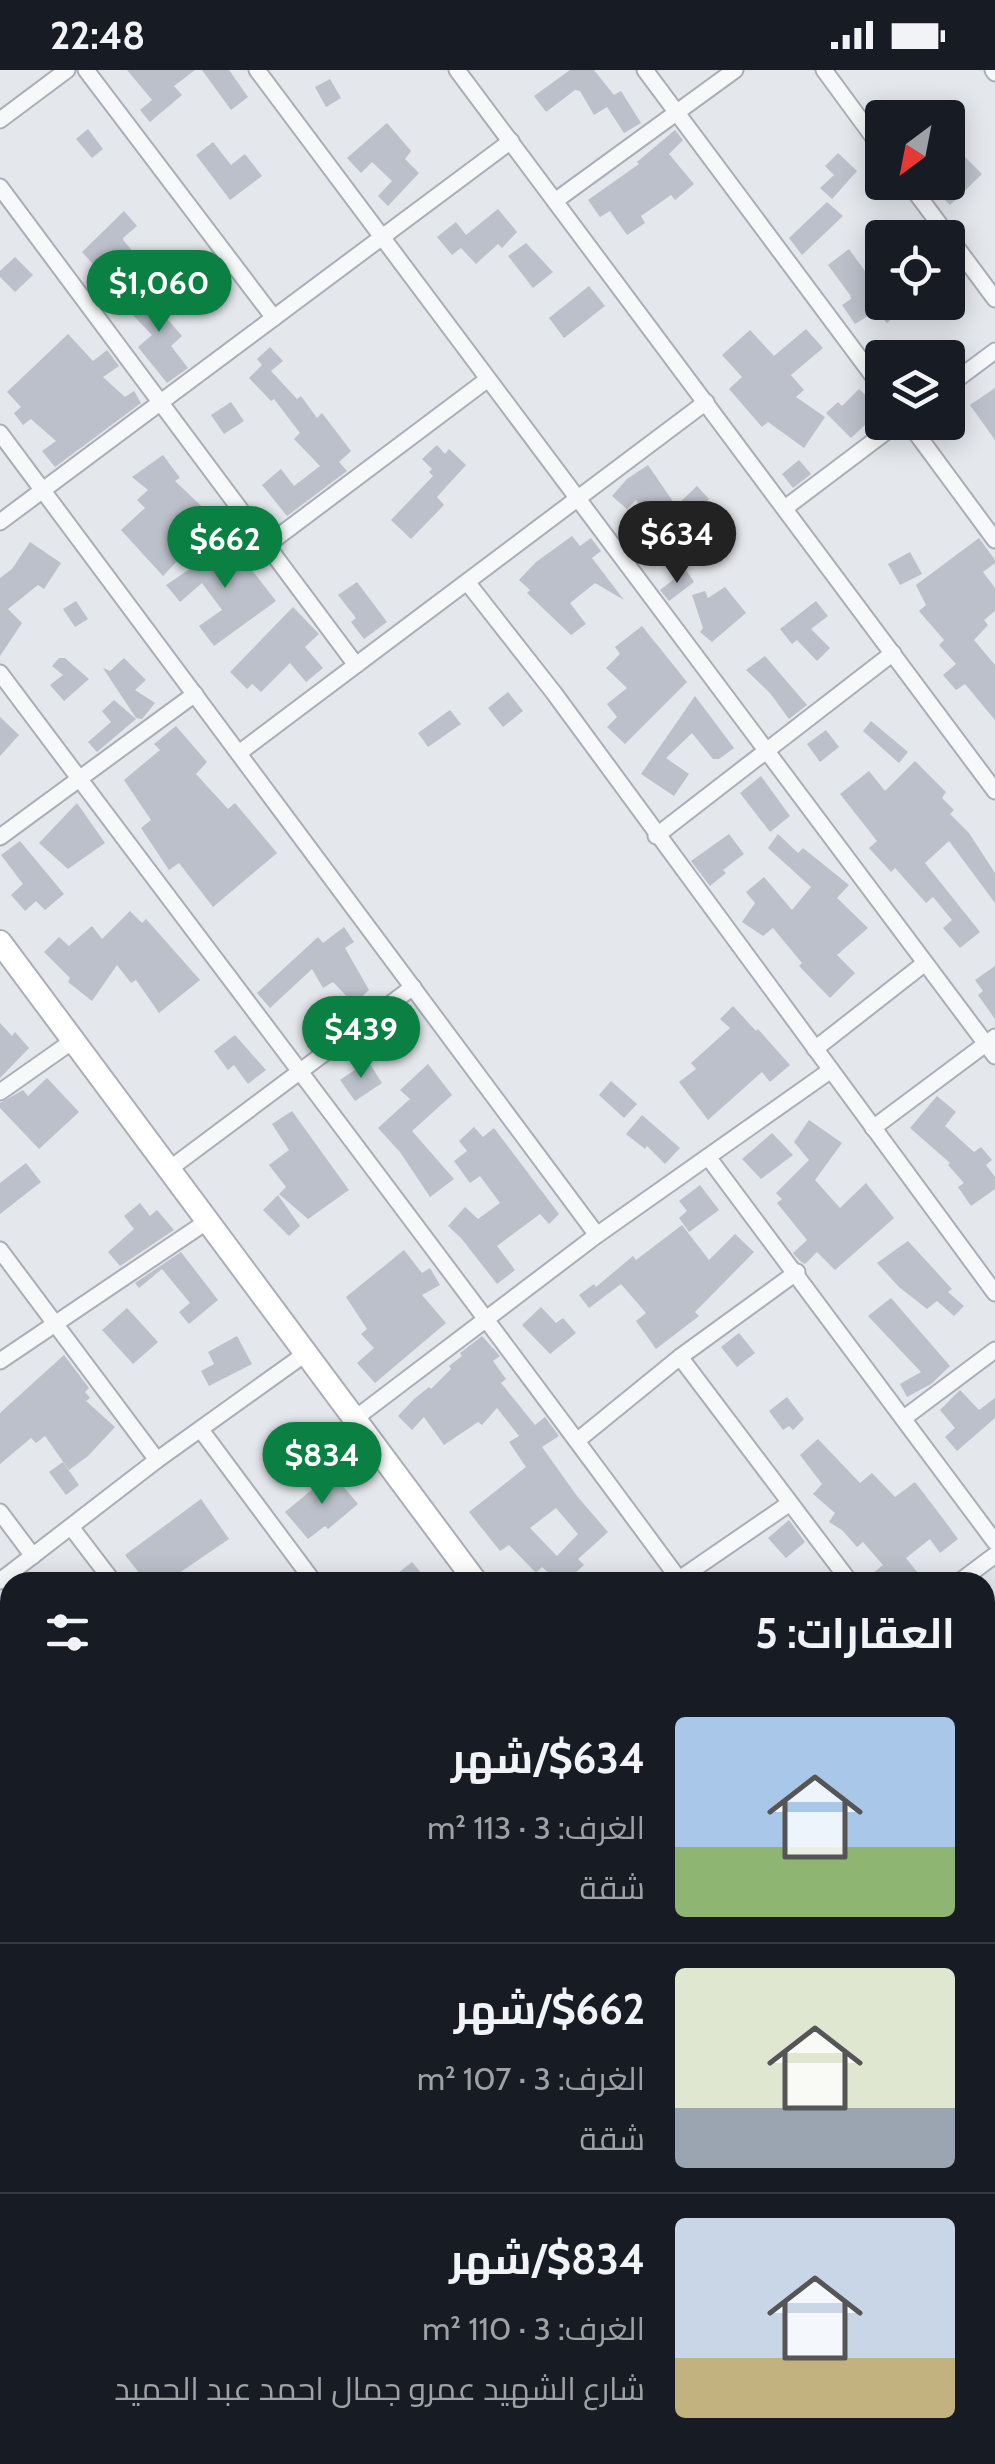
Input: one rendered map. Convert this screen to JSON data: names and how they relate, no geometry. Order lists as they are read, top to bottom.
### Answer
{
  "north": "bottom left",
  "page": {
    "status": "22:48",
    "price": [
      "$1,060",
      "$634",
      "$662",
      "$439",
      "$834"
    ],
    "heading": "العقارات: 5",
    "list": [
      {
        "name": "$634/شهر",
        "note": "الغرف: 3 · 113 m² · شقة"
      },
      {
        "name": "$662/شهر",
        "note": "الغرف: 3 · 107 m² · شقة"
      },
      {
        "name": "$834/شهر",
        "note": "الغرف: 3 · 110 m² · شارع الشهيد عمرو جمال احمد عبد الحميد"
      }
    ]
  }
}
